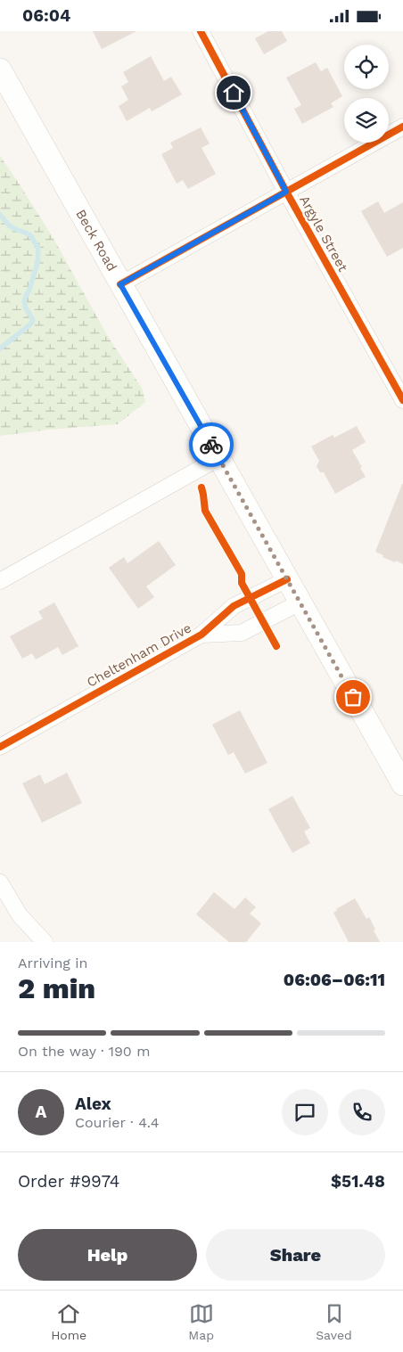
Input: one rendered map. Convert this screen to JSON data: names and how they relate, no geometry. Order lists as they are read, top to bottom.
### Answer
{
  "streets": {
    "main road": ["Beck Road"],
    "street": ["Argyle Street", "Cheltenham Drive"]
  },
  "crossings": [
    ["Beck Road", "Cheltenham Drive"]
  ],
  "page": {
    "status": "06:04",
    "heading": ["2 min", "Arriving in", "06:06–06:11"],
    "panel": [
      "Alex",
      "Courier · 4.4",
      "Order #9974",
      "$51.48"
    ],
    "bar": "On the way · 190 m",
    "round": "A",
    "buttons": ["Help", "Share"],
    "tabs": ["Home", "Map", "Saved"]
  }
}
